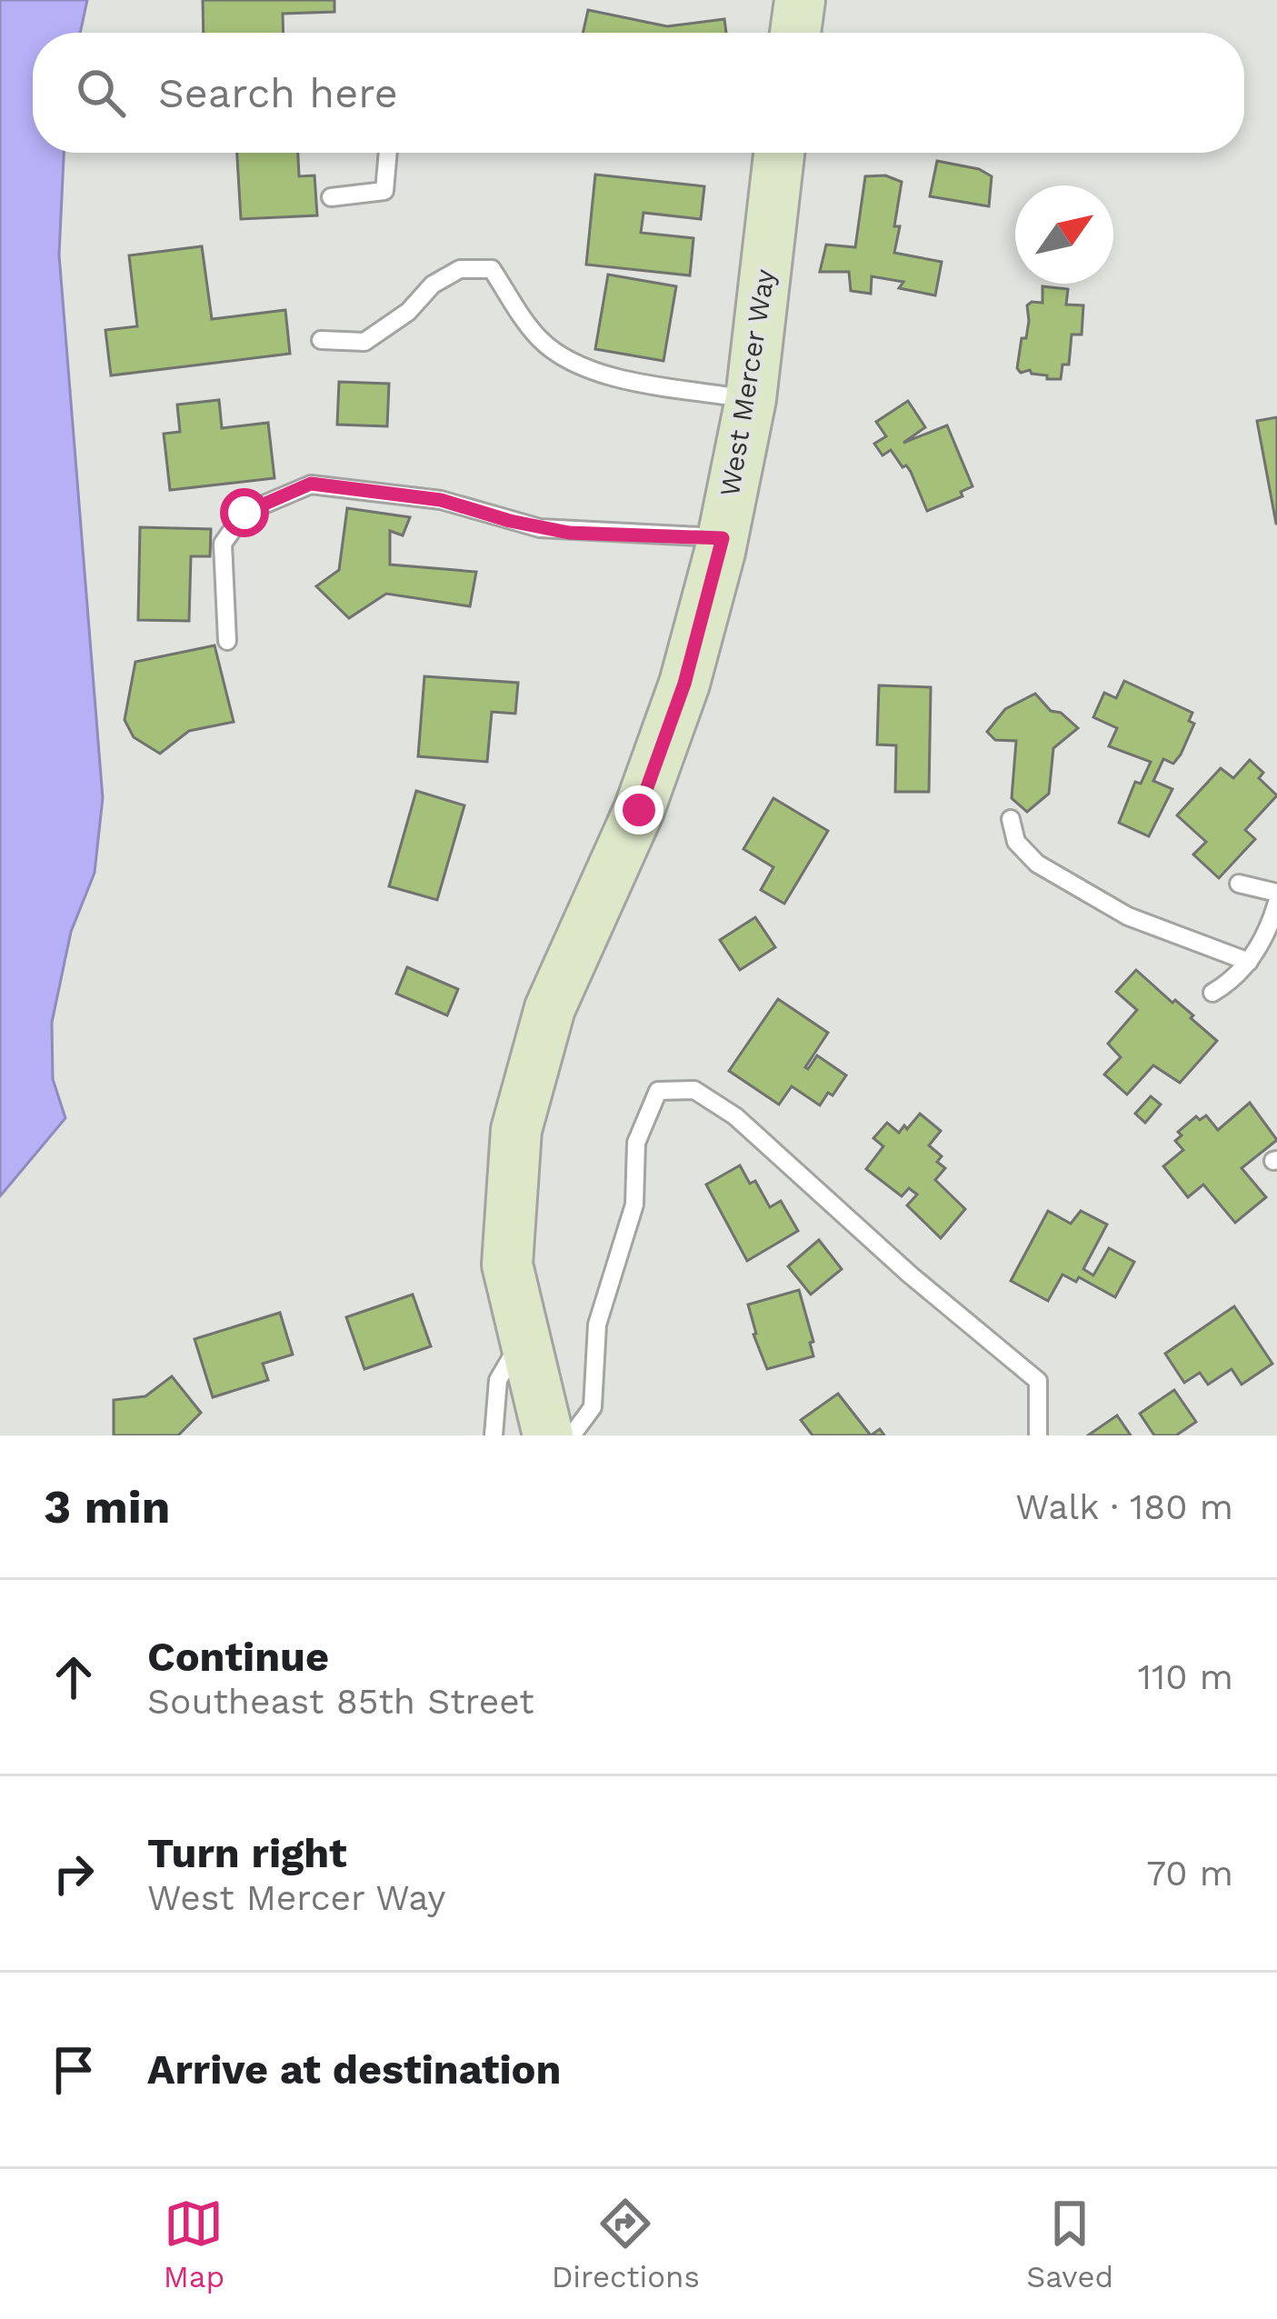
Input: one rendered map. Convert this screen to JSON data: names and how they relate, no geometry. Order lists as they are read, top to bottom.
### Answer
{
  "streets": {
    "street": ["West Mercer Way"]
  },
  "north": "top right",
  "page": {
    "search": "Search here",
    "heading": ["3 min", "Walk · 180 m"],
    "list": [
      ["Continue", "Southeast 85th Street", "110 m"],
      ["Turn right", "West Mercer Way", "70 m"],
      "Arrive at destination"
    ],
    "nav": ["Map", "Directions", "Saved"]
  }
}
